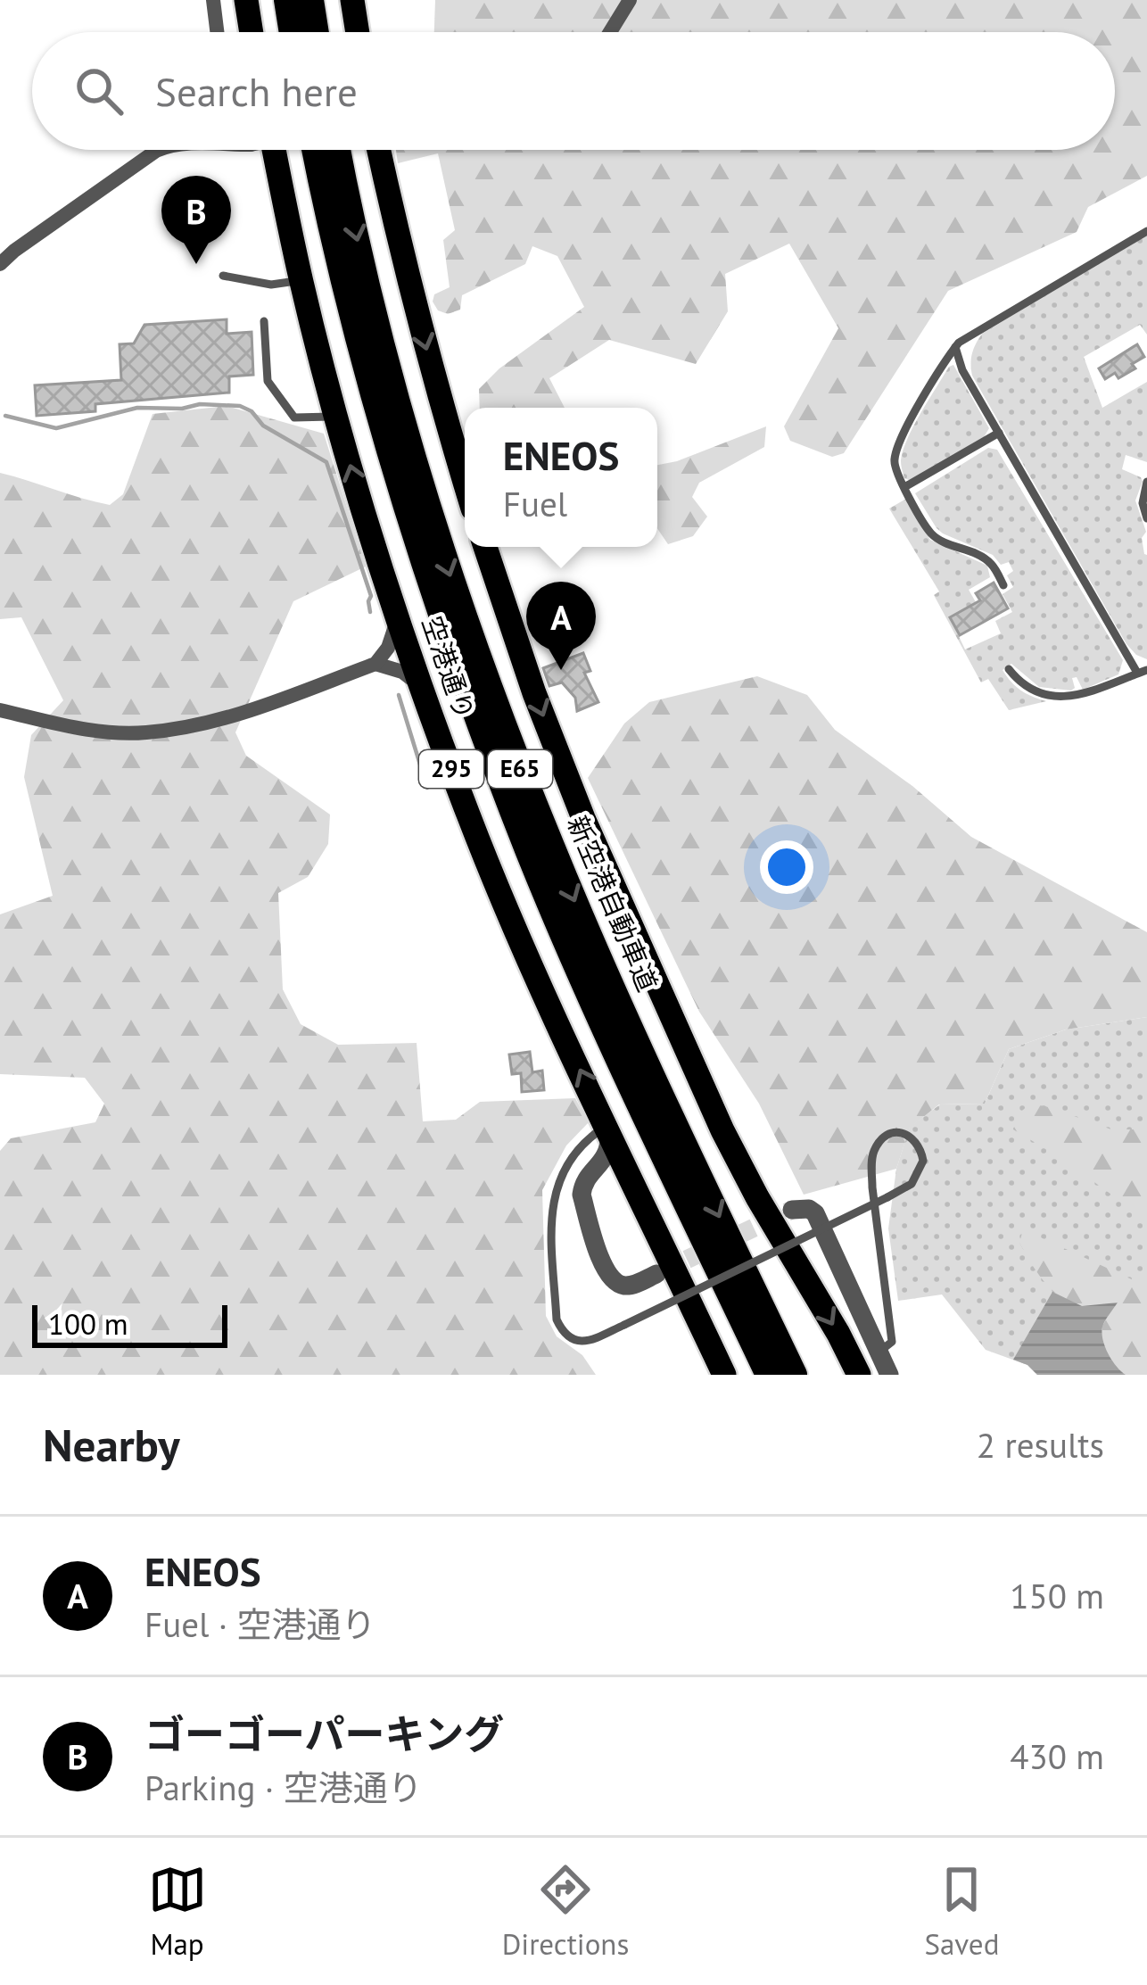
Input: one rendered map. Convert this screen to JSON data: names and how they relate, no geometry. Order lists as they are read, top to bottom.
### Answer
{
  "streets": {
    "highway": [
      "空港通り",
      "295",
      "E65",
      "新空港自動車道"
    ]
  },
  "scale_bar": "100 m",
  "page": {
    "search": "Search here",
    "pins": ["B", "A"],
    "popup": ["ENEOS", "Fuel"],
    "scale": "100 m",
    "heading": ["Nearby", "2 results"],
    "list": [
      {
        "mark": "A",
        "name": "ENEOS",
        "note": "Fuel · 空港通り",
        "value": "150 m"
      },
      {
        "mark": "B",
        "name": "ゴーゴーパーキング",
        "note": "Parking · 空港通り",
        "value": "430 m"
      }
    ],
    "nav": ["Map", "Directions", "Saved"]
  }
}
